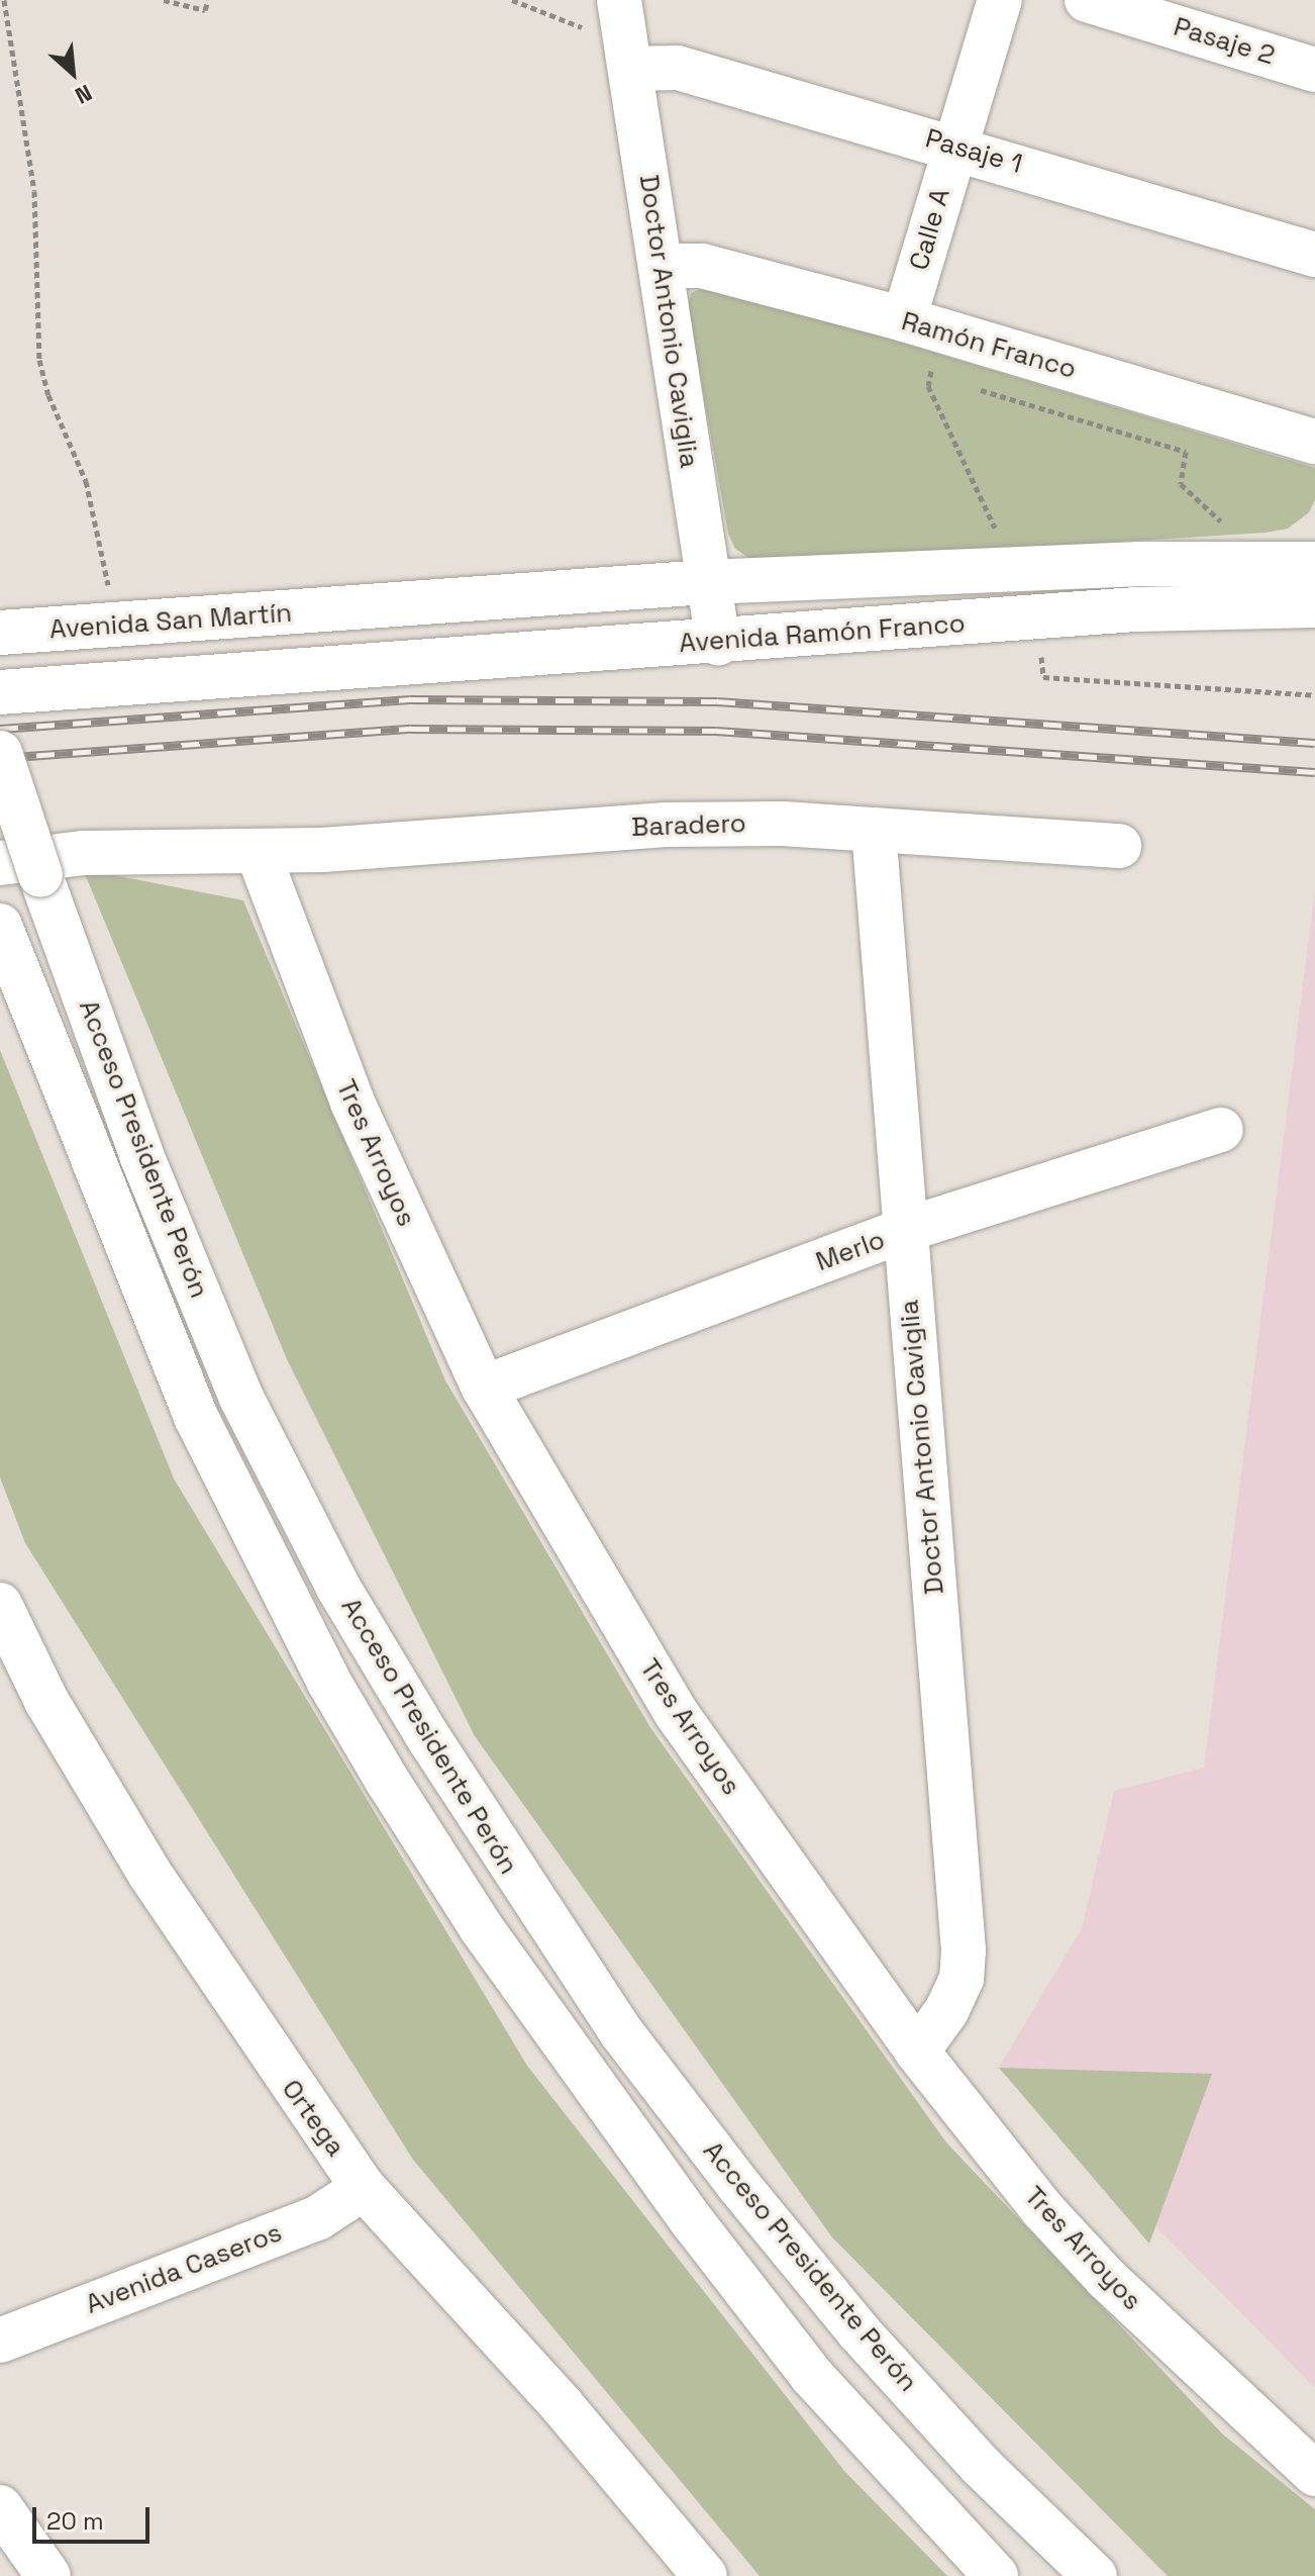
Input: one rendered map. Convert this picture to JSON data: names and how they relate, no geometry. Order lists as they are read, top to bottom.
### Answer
{
  "streets": {
    "main road": [
      "Pasaje 2",
      "Pasaje 1",
      "Calle A",
      "Doctor Antonio Caviglia",
      "Ramón Franco",
      "Avenida San Martín",
      "Avenida Ramón Franco",
      "Baradero",
      "Acceso Presidente Perón",
      "Tres Arroyos",
      "Merlo",
      "Ortega",
      "Avenida Caseros"
    ]
  },
  "crossings": [
    ["Pasaje 1", "Calle A"],
    ["Pasaje 1", "Doctor Antonio Caviglia"],
    ["Calle A", "Ramón Franco"],
    ["Doctor Antonio Caviglia", "Ramón Franco"],
    ["Doctor Antonio Caviglia", "Avenida Ramón Franco"],
    ["Doctor Antonio Caviglia", "Baradero"],
    ["Doctor Antonio Caviglia", "Tres Arroyos"],
    ["Doctor Antonio Caviglia", "Merlo"],
    ["Avenida San Martín", "Avenida Ramón Franco"],
    ["Baradero", "Acceso Presidente Perón"],
    ["Baradero", "Tres Arroyos"],
    ["Tres Arroyos", "Merlo"],
    ["Ortega", "Avenida Caseros"]
  ],
  "scale_bar": "20 m",
  "north": "bottom right"
}
